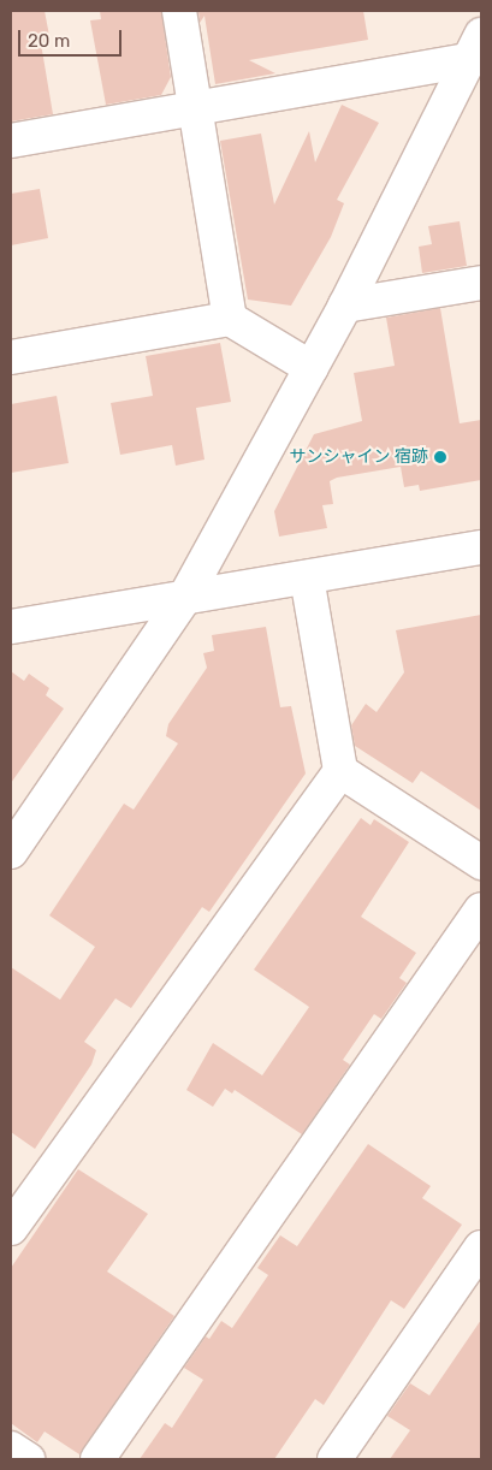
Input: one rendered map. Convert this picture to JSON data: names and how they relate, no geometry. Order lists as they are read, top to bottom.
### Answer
{
  "places": ["サンシャイン 宿跡"],
  "scale_bar": "20 m"
}
